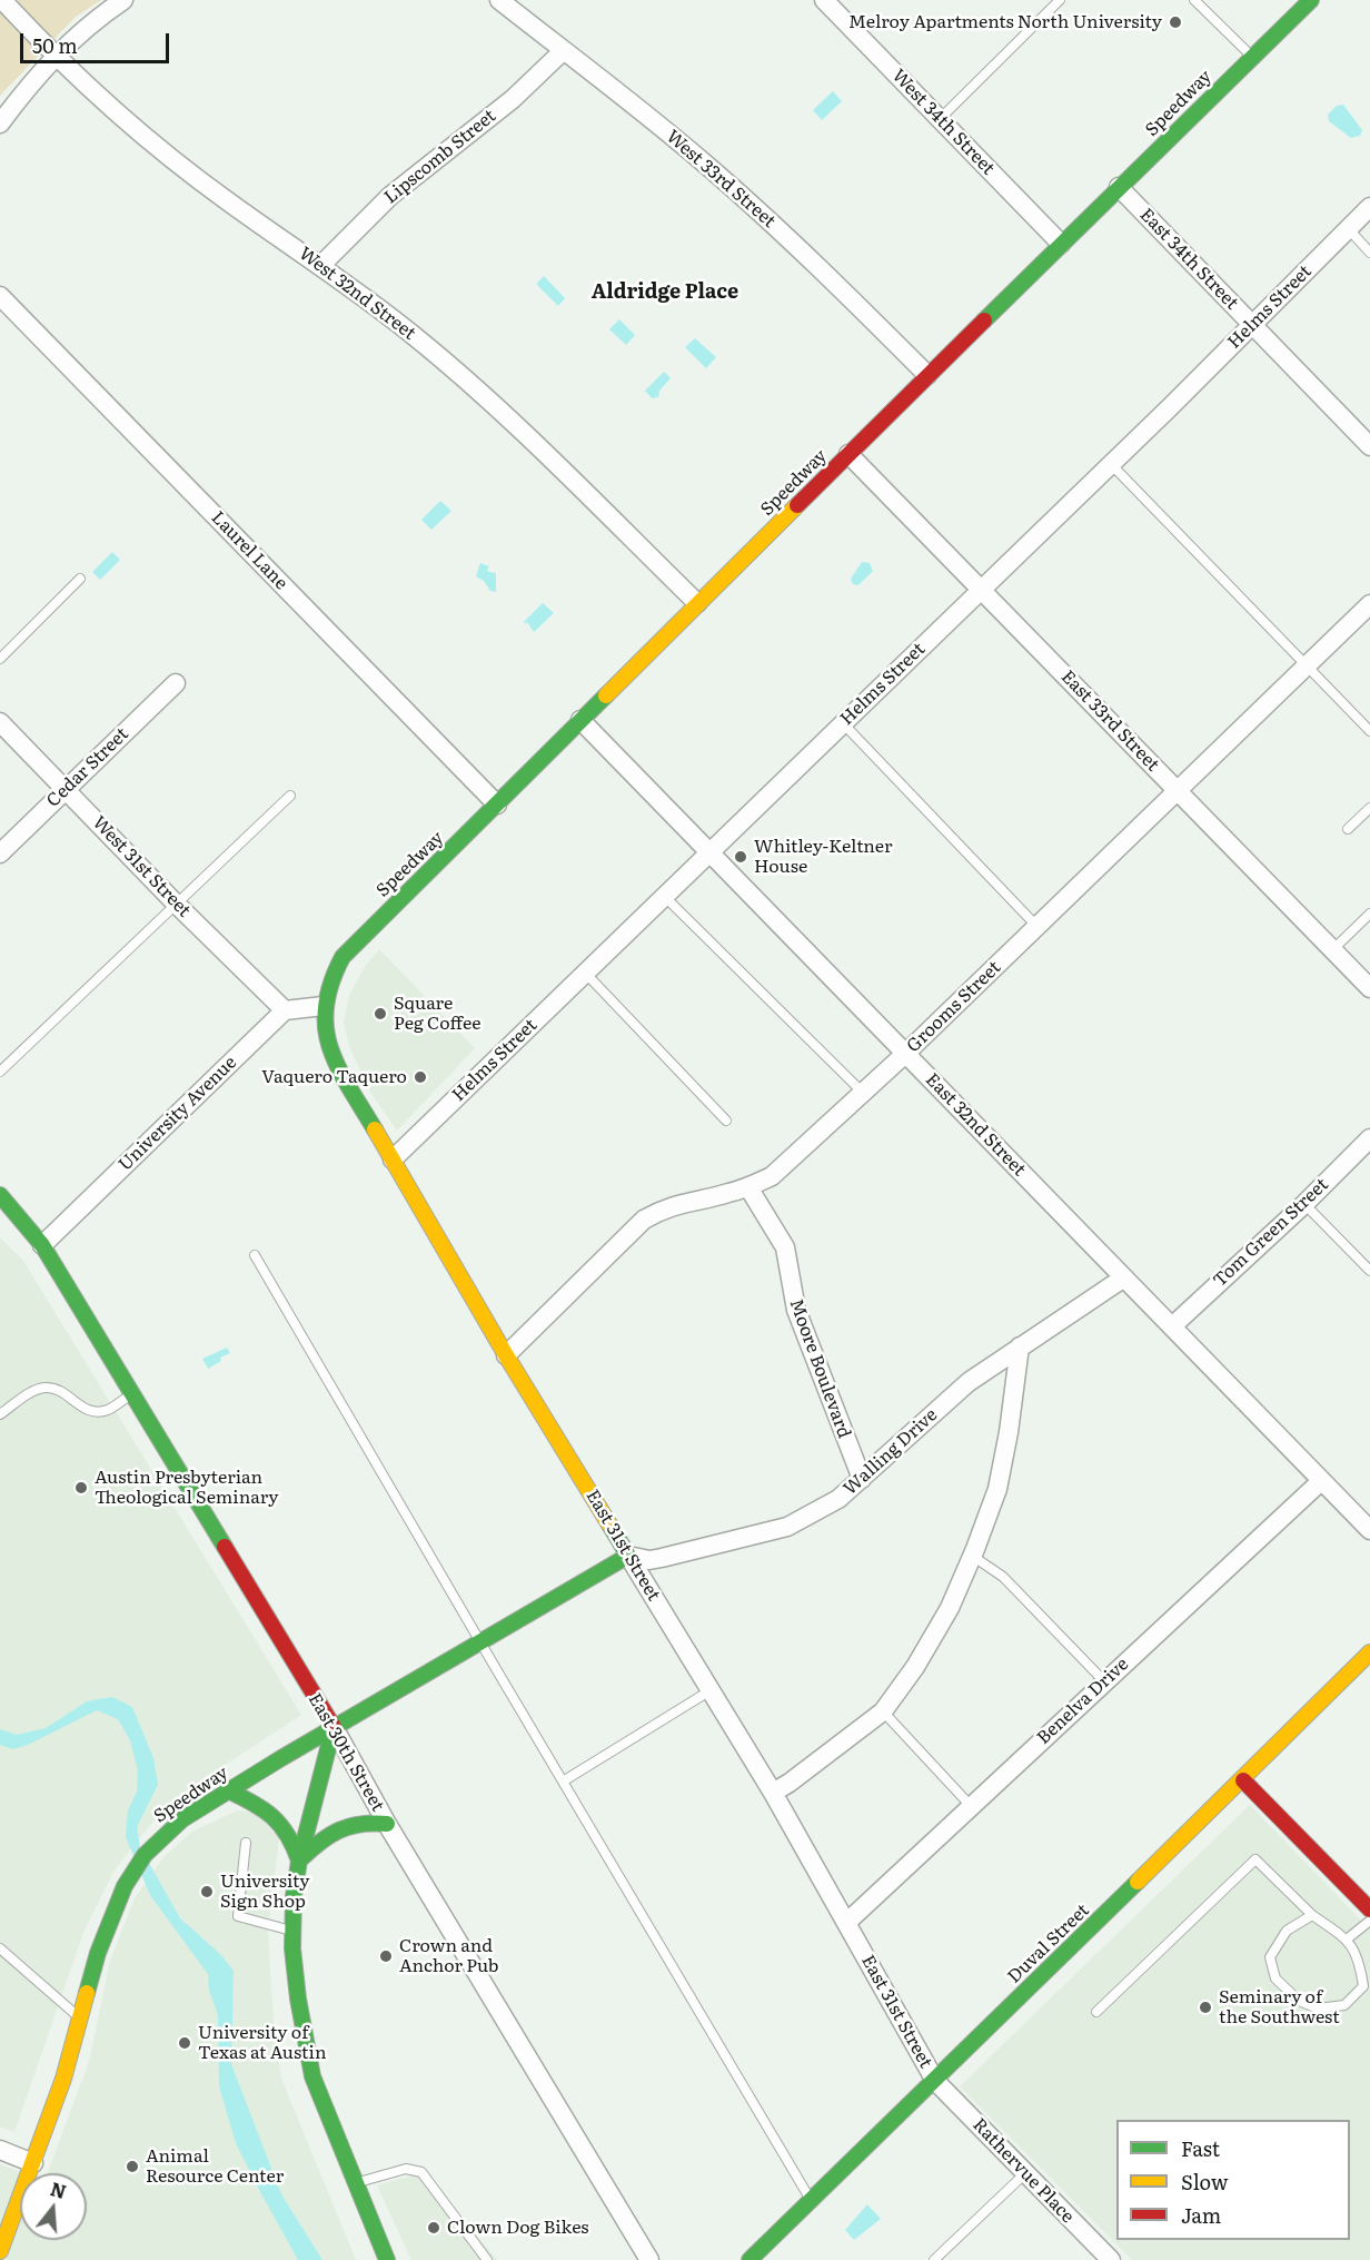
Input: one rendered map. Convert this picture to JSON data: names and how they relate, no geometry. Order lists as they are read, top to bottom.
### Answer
{
  "streets": {
    "street": [
      "Speedway",
      "West 34th Street",
      "Lipscomb Street",
      "West 33rd Street",
      "East 34th Street",
      "West 32nd Street",
      "Helms Street",
      "Laurel Lane",
      "East 33rd Street",
      "Cedar Street",
      "West 31st Street",
      "Grooms Street",
      "University Avenue",
      "East 32nd Street",
      "Tom Green Street",
      "Moore Boulevard",
      "Walling Drive",
      "East 31st Street",
      "Benelva Drive",
      "East 30th Street",
      "Duval Street",
      "Rathervue Place"
    ]
  },
  "crossings": [
    ["Speedway", "West 34th Street"],
    ["Speedway", "West 33rd Street"],
    ["Speedway", "East 34th Street"],
    ["Speedway", "West 32nd Street"],
    ["Speedway", "Laurel Lane"],
    ["Speedway", "East 33rd Street"],
    ["Speedway", "East 32nd Street"],
    ["Speedway", "Walling Drive"],
    ["Speedway", "East 31st Street"],
    ["Speedway", "East 30th Street"],
    ["Lipscomb Street", "West 33rd Street"],
    ["Lipscomb Street", "West 32nd Street"],
    ["East 34th Street", "Helms Street"],
    ["Helms Street", "East 33rd Street"],
    ["Helms Street", "East 32nd Street"],
    ["Helms Street", "East 31st Street"],
    ["East 33rd Street", "Grooms Street"],
    ["Cedar Street", "West 31st Street"],
    ["West 31st Street", "University Avenue"],
    ["Grooms Street", "East 32nd Street"],
    ["Grooms Street", "Moore Boulevard"],
    ["Grooms Street", "East 31st Street"],
    ["University Avenue", "East 30th Street"],
    ["East 32nd Street", "Tom Green Street"],
    ["East 32nd Street", "Walling Drive"],
    ["East 32nd Street", "Benelva Drive"],
    ["Moore Boulevard", "Walling Drive"],
    ["Walling Drive", "East 31st Street"],
    ["East 31st Street", "Benelva Drive"],
    ["East 31st Street", "Duval Street"],
    ["East 31st Street", "Rathervue Place"],
    ["Duval Street", "Rathervue Place"]
  ],
  "districts": ["Aldridge Place"],
  "places": [
    "Melroy Apartments North University",
    "Whitley-Keltner House",
    "Square Peg Coffee",
    "Vaquero Taquero",
    "Austin Presbyterian Theological Seminary",
    "University Sign Shop",
    "Crown and Anchor Pub",
    "Seminary of the Southwest",
    "University of Texas at Austin",
    "Animal Resource Center",
    "Clown Dog Bikes"
  ],
  "legend": ["Fast", "Slow", "Jam"],
  "scale_bar": "50 m",
  "north": "top"
}
